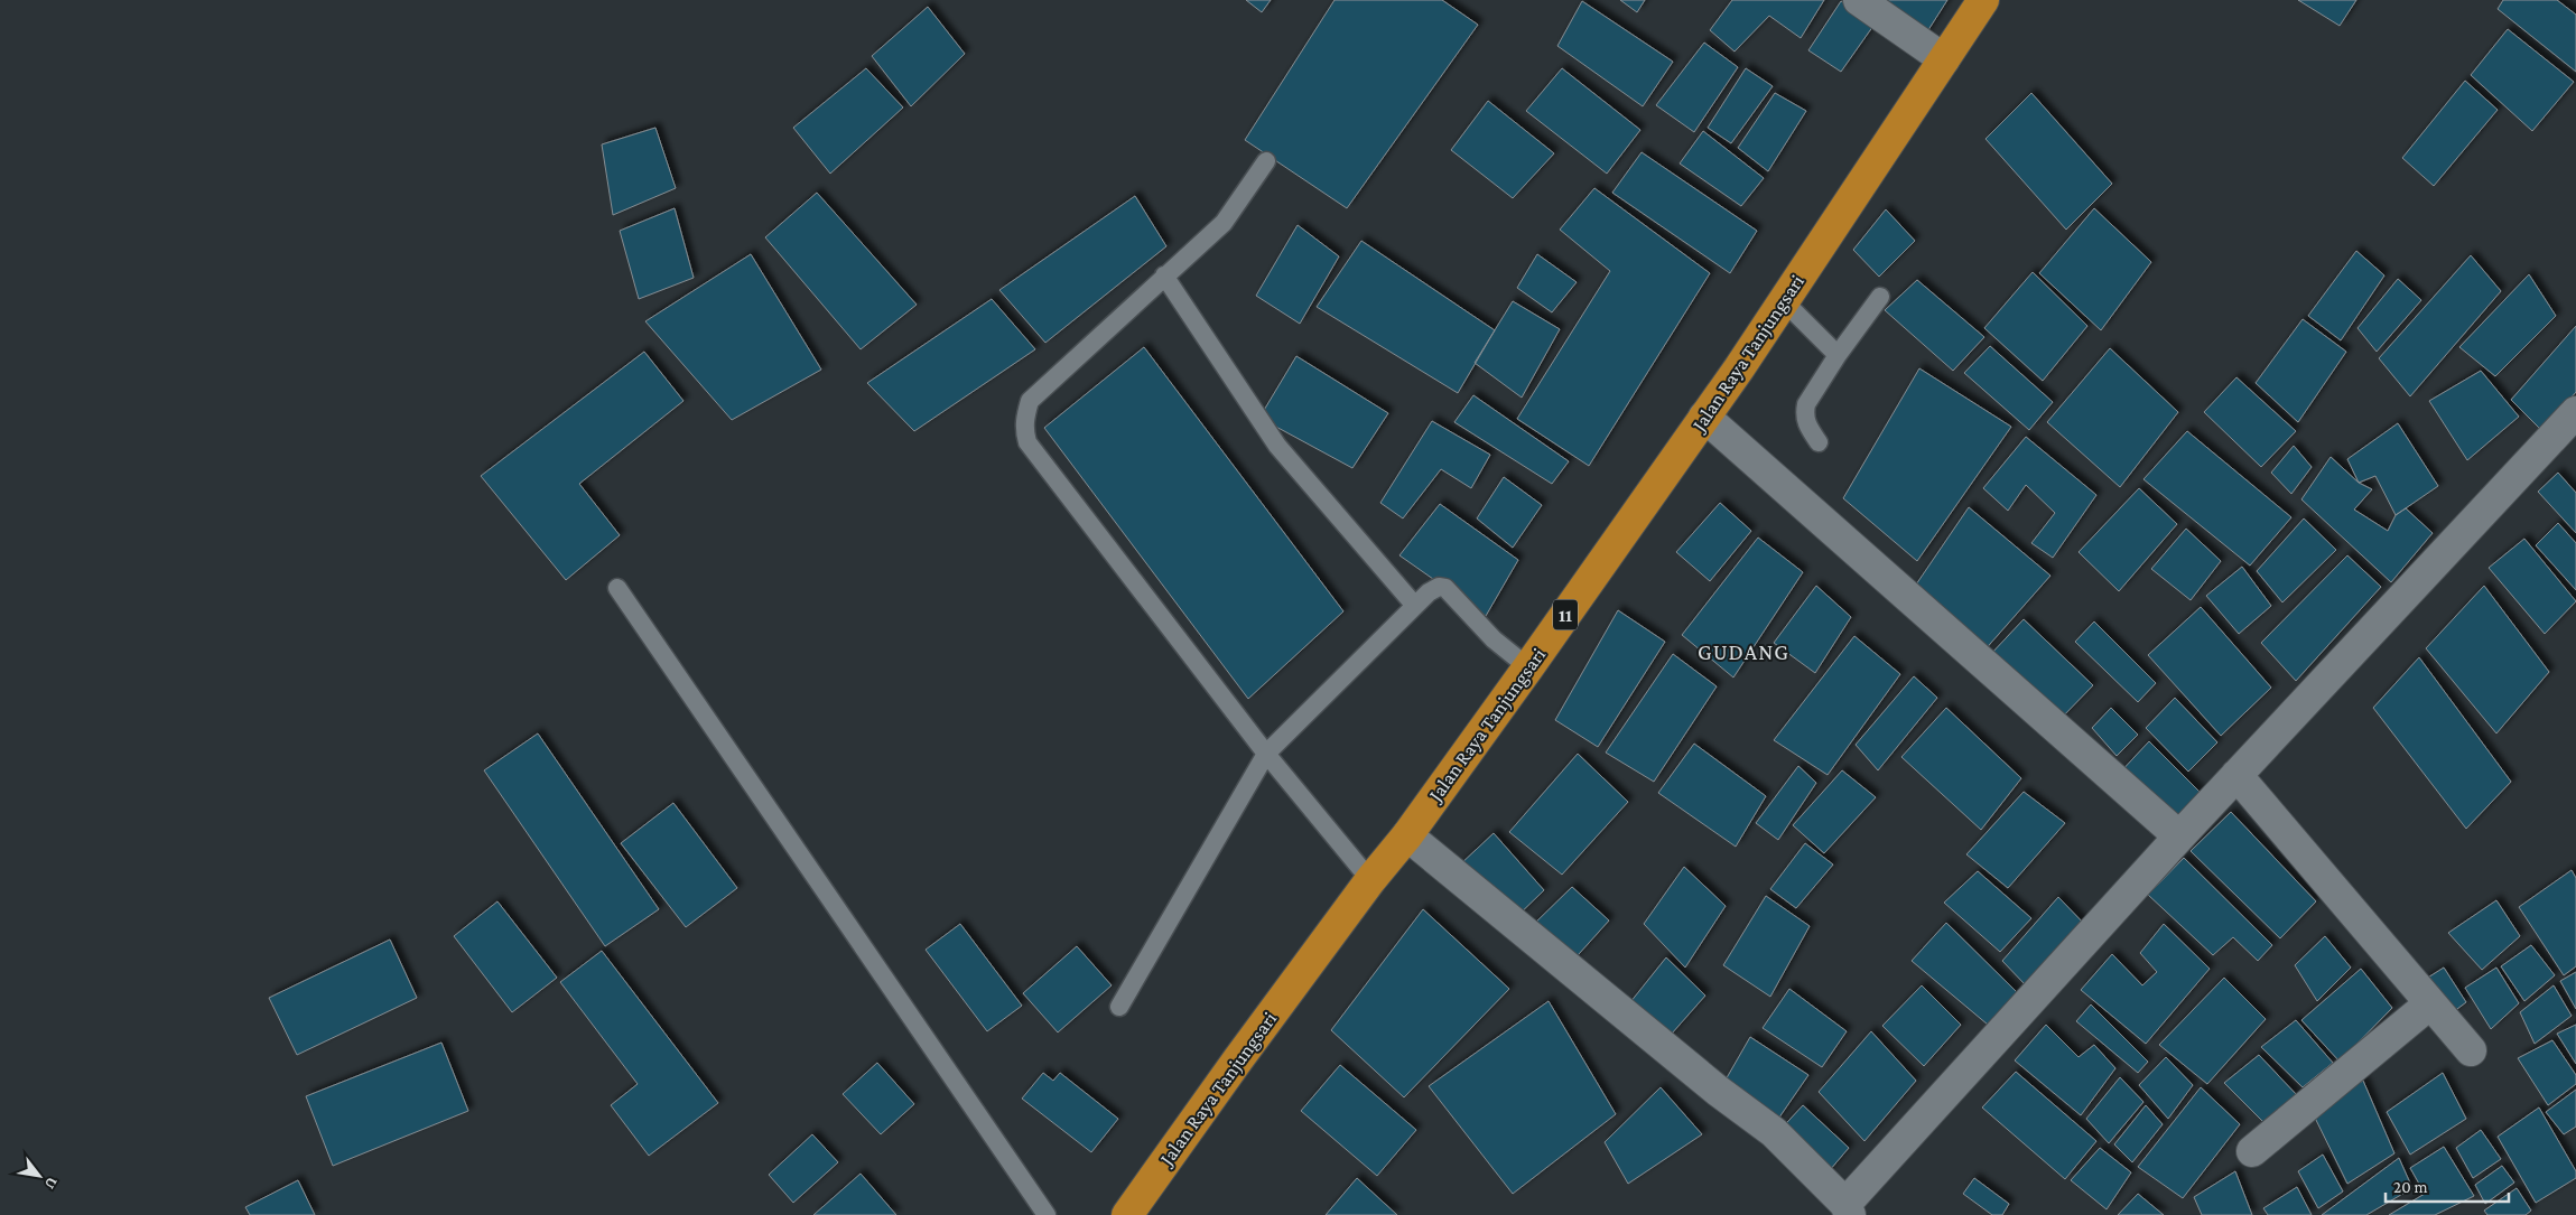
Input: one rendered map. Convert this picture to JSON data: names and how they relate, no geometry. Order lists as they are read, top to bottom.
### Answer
{
  "streets": {
    "highway": ["Jalan Raya Tanjungsari", "11"]
  },
  "districts": ["GUDANG"],
  "scale_bar": "20 m",
  "north": "bottom right"
}
